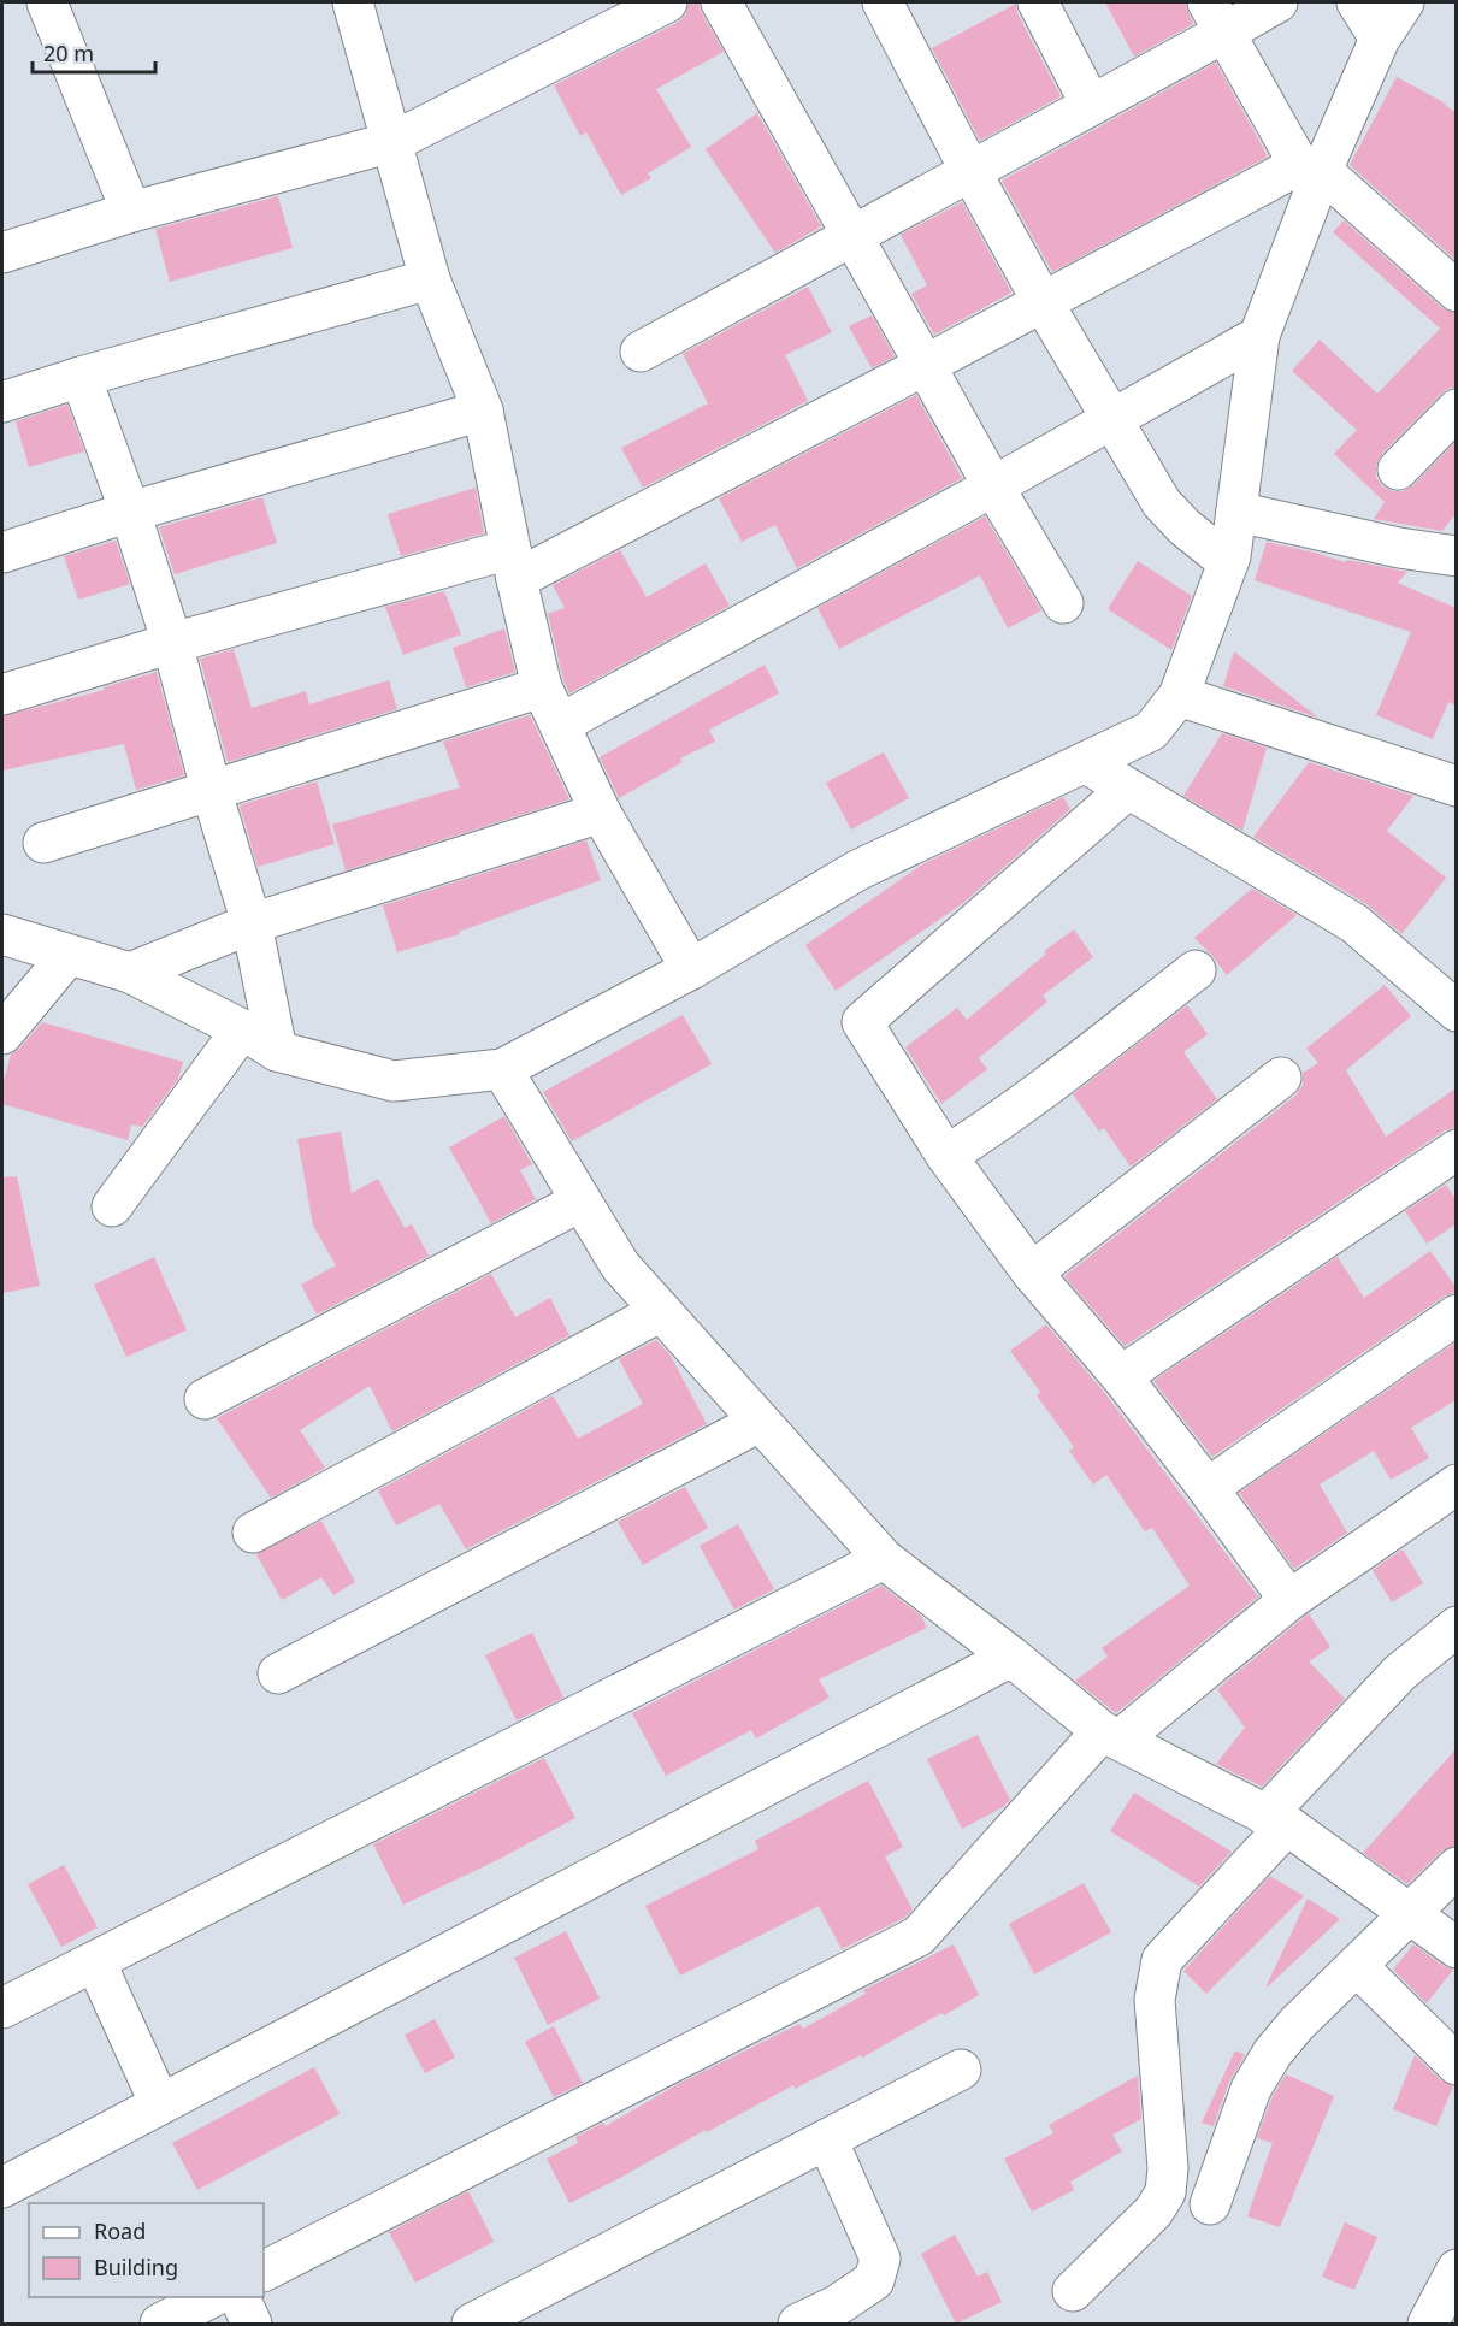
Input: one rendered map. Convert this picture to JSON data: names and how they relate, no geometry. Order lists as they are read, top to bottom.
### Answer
{
  "legend": ["Road", "Building"],
  "scale_bar": "20 m"
}
